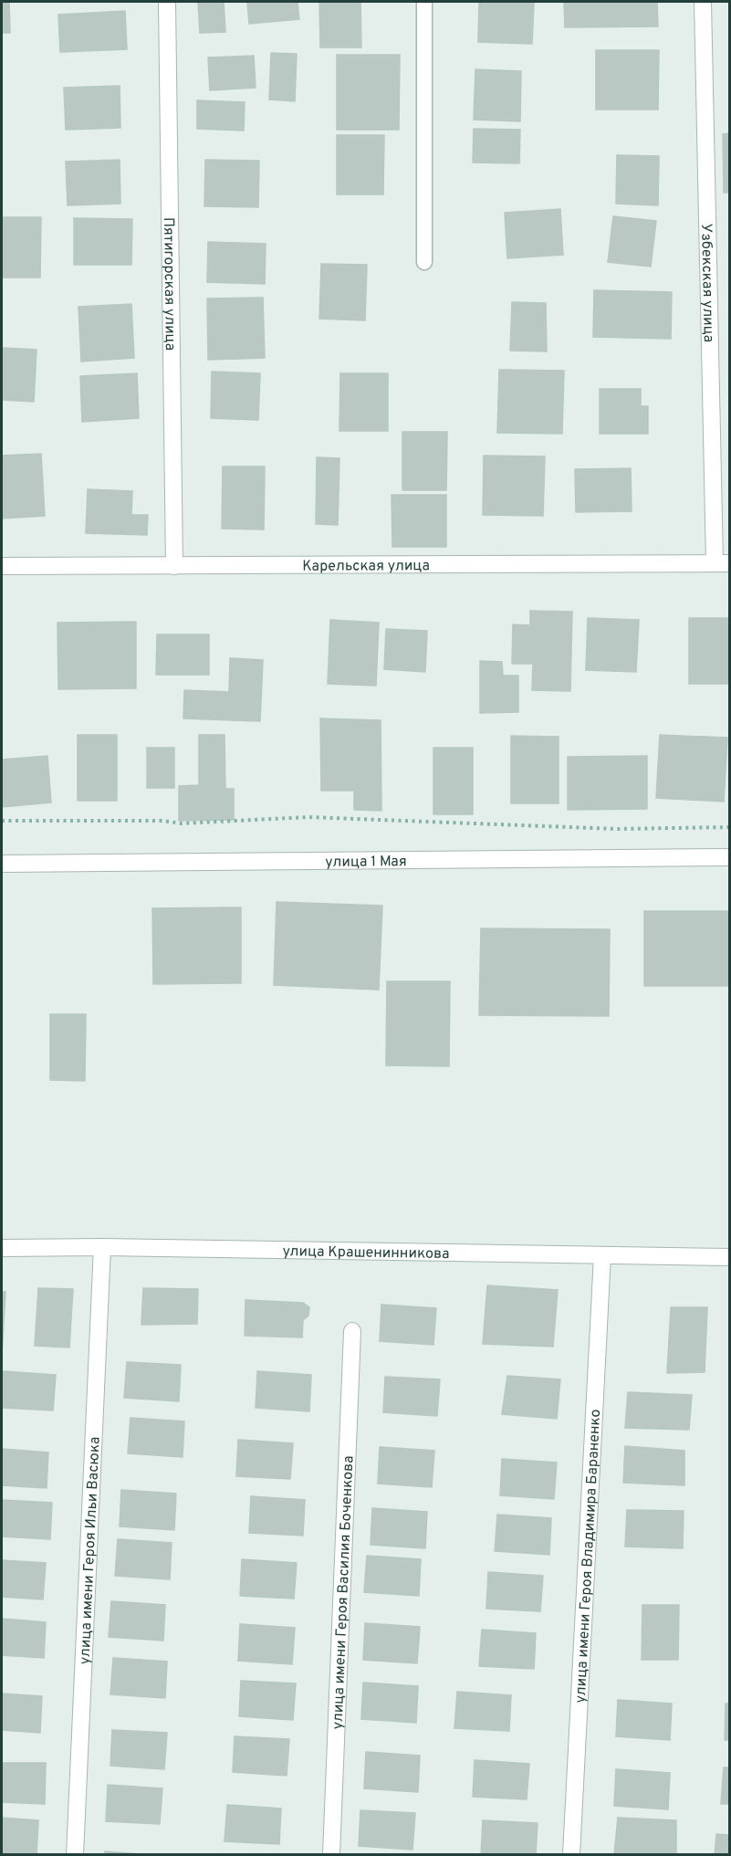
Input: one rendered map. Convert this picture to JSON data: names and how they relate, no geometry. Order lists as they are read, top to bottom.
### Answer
{
  "streets": {
    "street": [
      "Узбекская улица",
      "Пятигорская улица",
      "Карельская улица",
      "улица 1 Мая",
      "улица Крашенинникова",
      "улица имени Героя Ильи Васюка",
      "улица имени Героя Владимира Бараненко",
      "улица имени Героя Василия Боченкова"
    ]
  },
  "crossings": [
    ["Узбекская улица", "Карельская улица"],
    ["Пятигорская улица", "Карельская улица"],
    ["улица Крашенинникова", "улица имени Героя Ильи Васюка"],
    ["улица Крашенинникова", "улица имени Героя Владимира Бараненко"]
  ]
}
